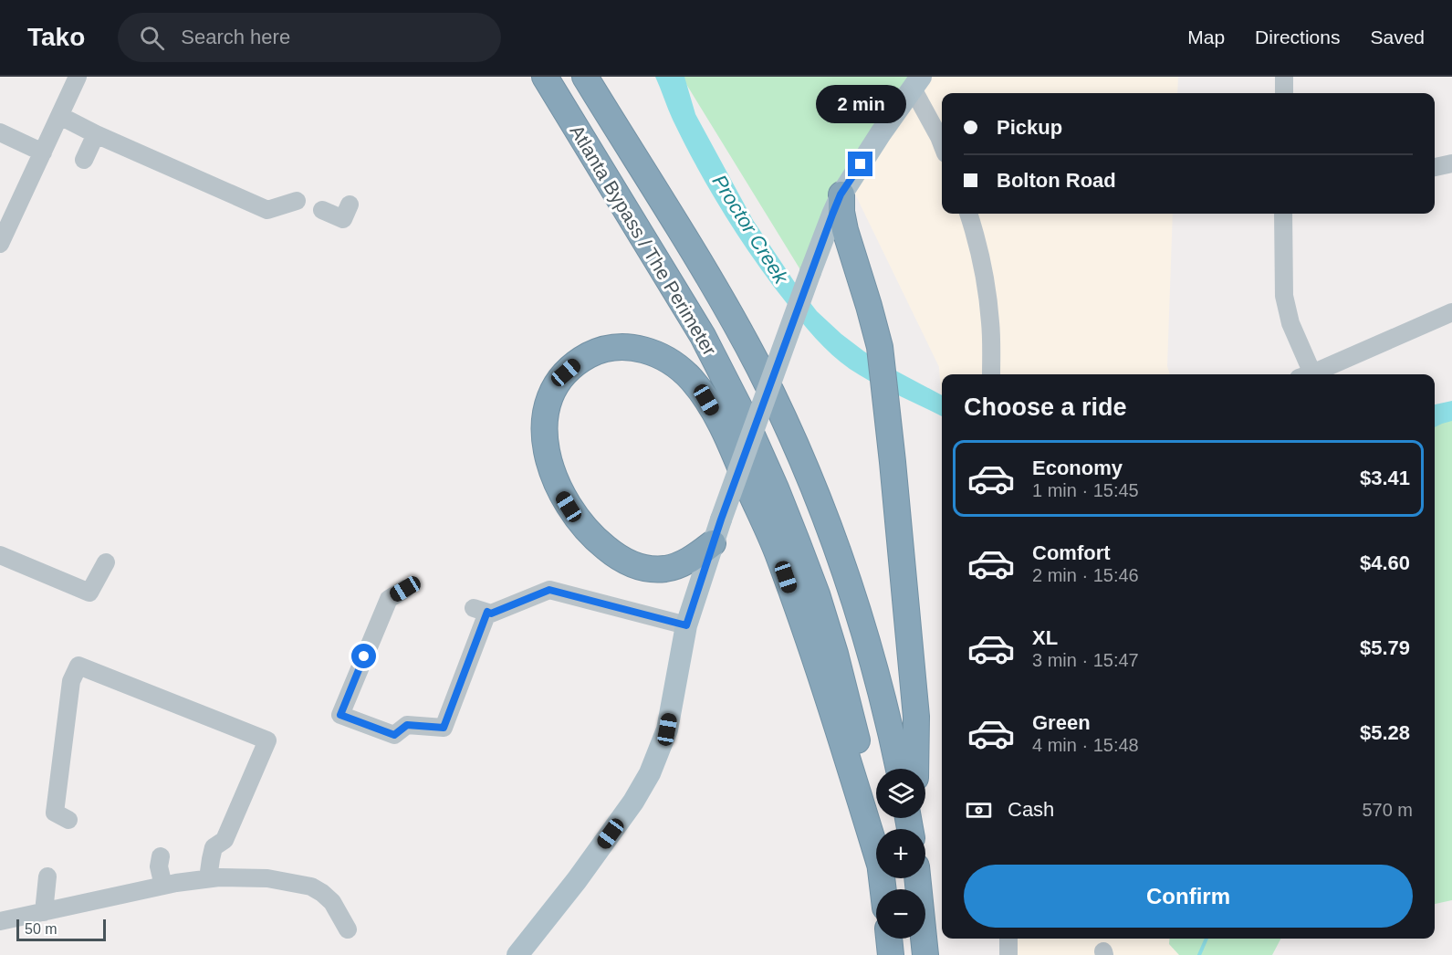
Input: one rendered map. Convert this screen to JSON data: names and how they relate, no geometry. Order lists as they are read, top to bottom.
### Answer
{
  "streets": {
    "highway": ["Atlanta Bypass / The Perimeter"]
  },
  "water": ["Proctor Creek"],
  "scale_bar": "50 m",
  "page": {
    "header": "Tako",
    "search": "Search here",
    "nav": ["Map", "Directions", "Saved"],
    "bubble": "2 min",
    "banner": ["Pickup", "Bolton Road"],
    "heading": "Choose a ride",
    "list": [
      {
        "name": "Economy",
        "note": "1 min · 15:45",
        "value": "$3.41"
      },
      {
        "name": "Comfort",
        "note": "2 min · 15:46",
        "value": "$4.60"
      },
      {
        "name": "XL",
        "note": "3 min · 15:47",
        "value": "$5.79"
      },
      {
        "name": "Green",
        "note": "4 min · 15:48",
        "value": "$5.28"
      }
    ],
    "map_buttons": ["+", "−"],
    "pay": ["Cash", "570 m"],
    "buttons": "Confirm",
    "scale": "50 m"
  }
}
